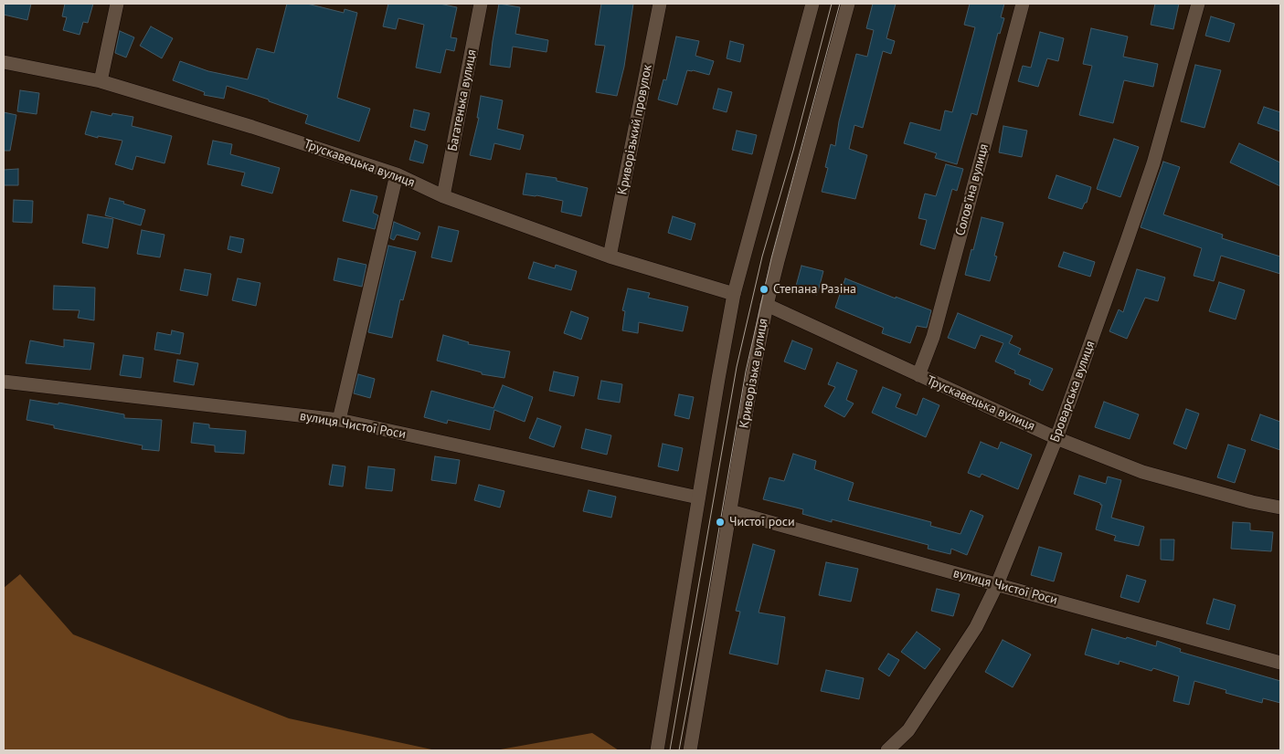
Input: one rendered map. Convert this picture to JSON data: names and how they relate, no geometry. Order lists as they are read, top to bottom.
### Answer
{
  "streets": {
    "street": [
      "Багатенька вулиця",
      "Криворізький провулок",
      "Трускавецька вулиця",
      "Соловʼїна вулиця",
      "Криворізька вулиця",
      "Броварська вулиця",
      "вулиця Чистої Роси"
    ]
  },
  "crossings": [
    ["Багатенька вулиця", "Трускавецька вулиця"],
    ["Криворізький провулок", "Трускавецька вулиця"],
    ["Трускавецька вулиця", "Соловʼїна вулиця"],
    ["Трускавецька вулиця", "Криворізька вулиця"],
    ["Трускавецька вулиця", "Броварська вулиця"],
    ["Криворізька вулиця", "вулиця Чистої Роси"],
    ["Броварська вулиця", "вулиця Чистої Роси"]
  ],
  "places": ["Степана Разіна", "Чистої роси"]
}
